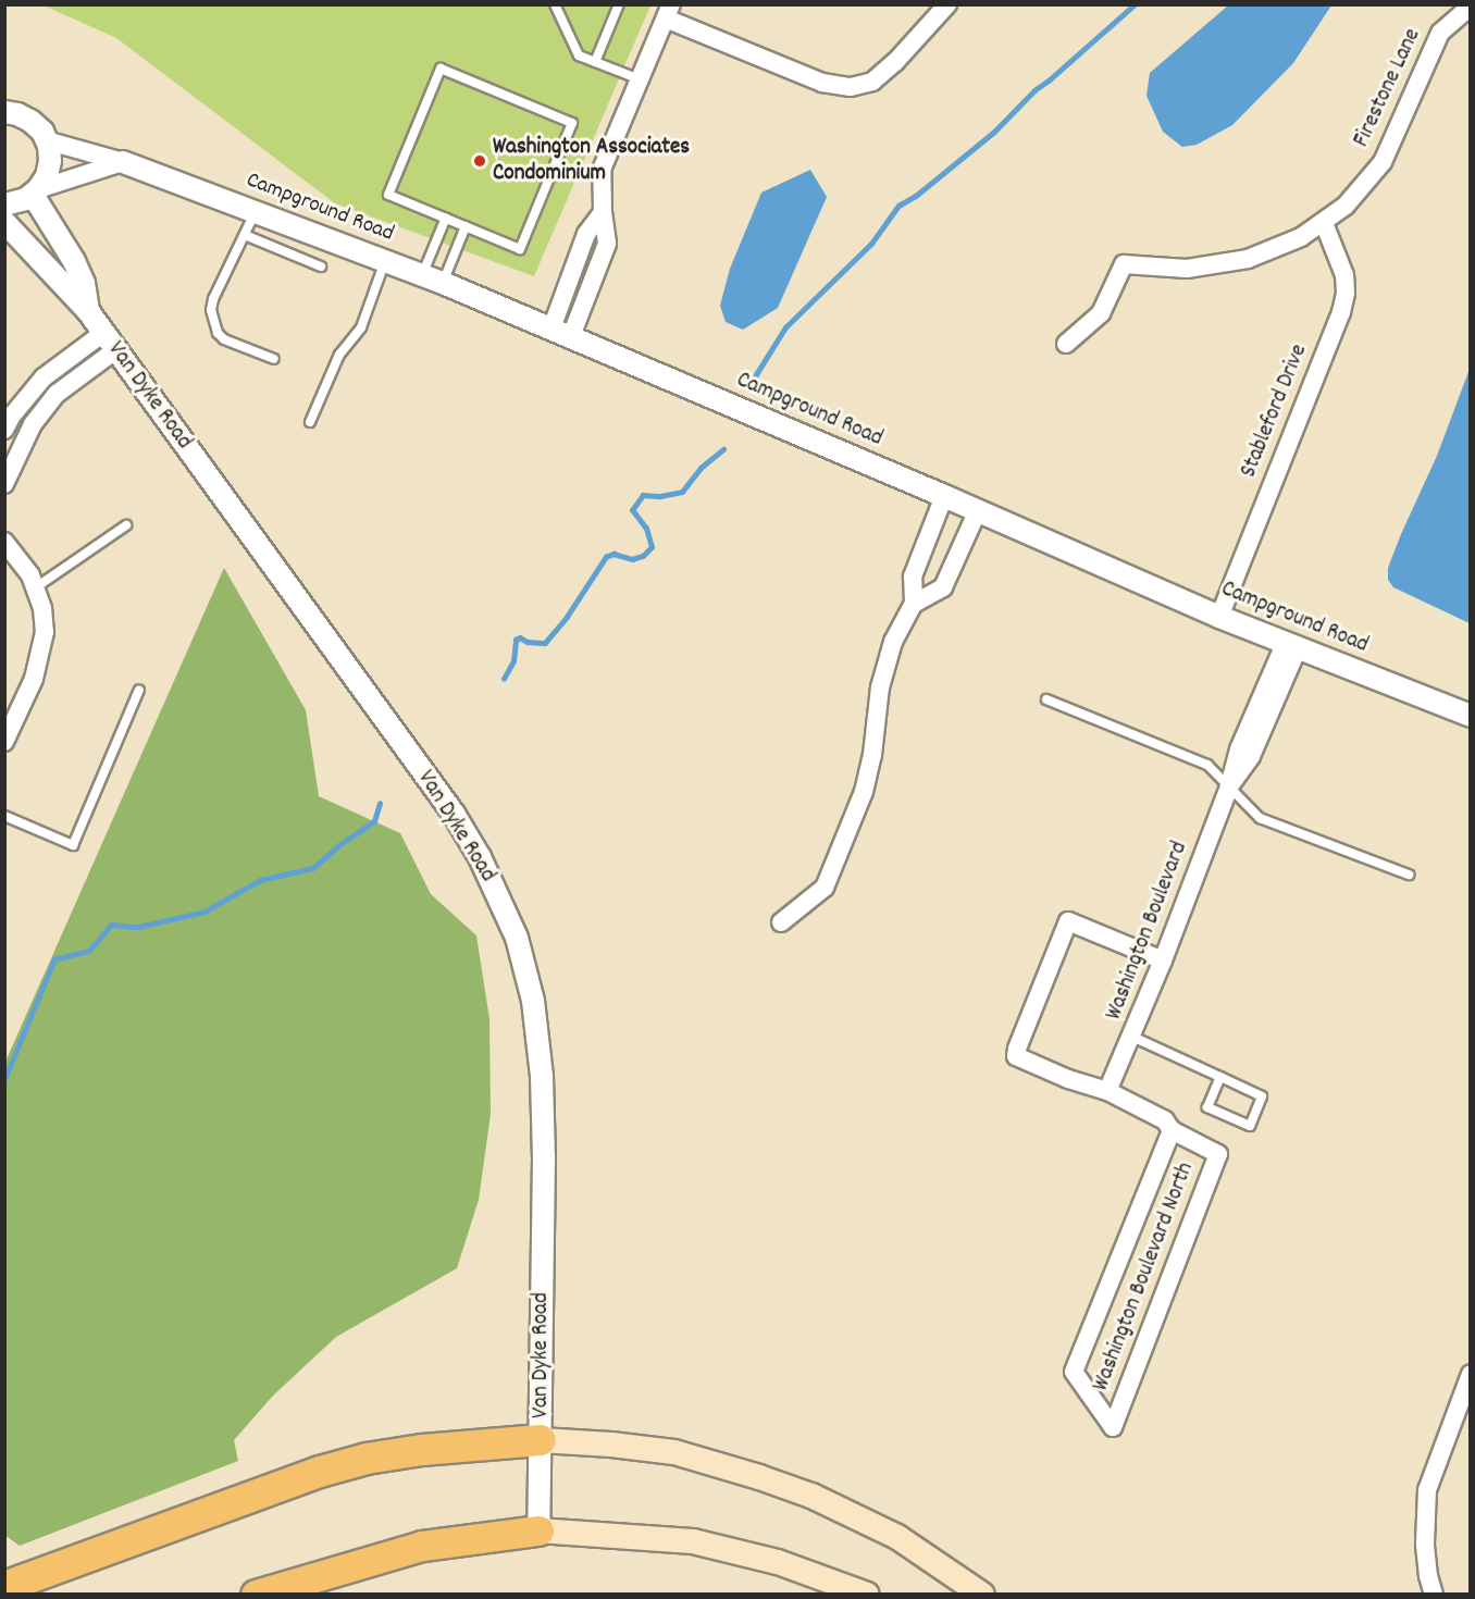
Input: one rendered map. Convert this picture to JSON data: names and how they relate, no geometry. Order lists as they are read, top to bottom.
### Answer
{
  "streets": {
    "main road": ["Van Dyke Road"],
    "street": [
      "Firestone Lane",
      "Campground Road",
      "Stableford Drive",
      "Washington Boulevard",
      "Washington Boulevard North"
    ]
  },
  "crossings": [
    ["Firestone Lane", "Stableford Drive"],
    ["Campground Road", "Stableford Drive"],
    ["Campground Road", "Washington Boulevard"],
    ["Washington Boulevard", "Washington Boulevard North"]
  ],
  "places": ["Washington Associates Condominium"]
}
